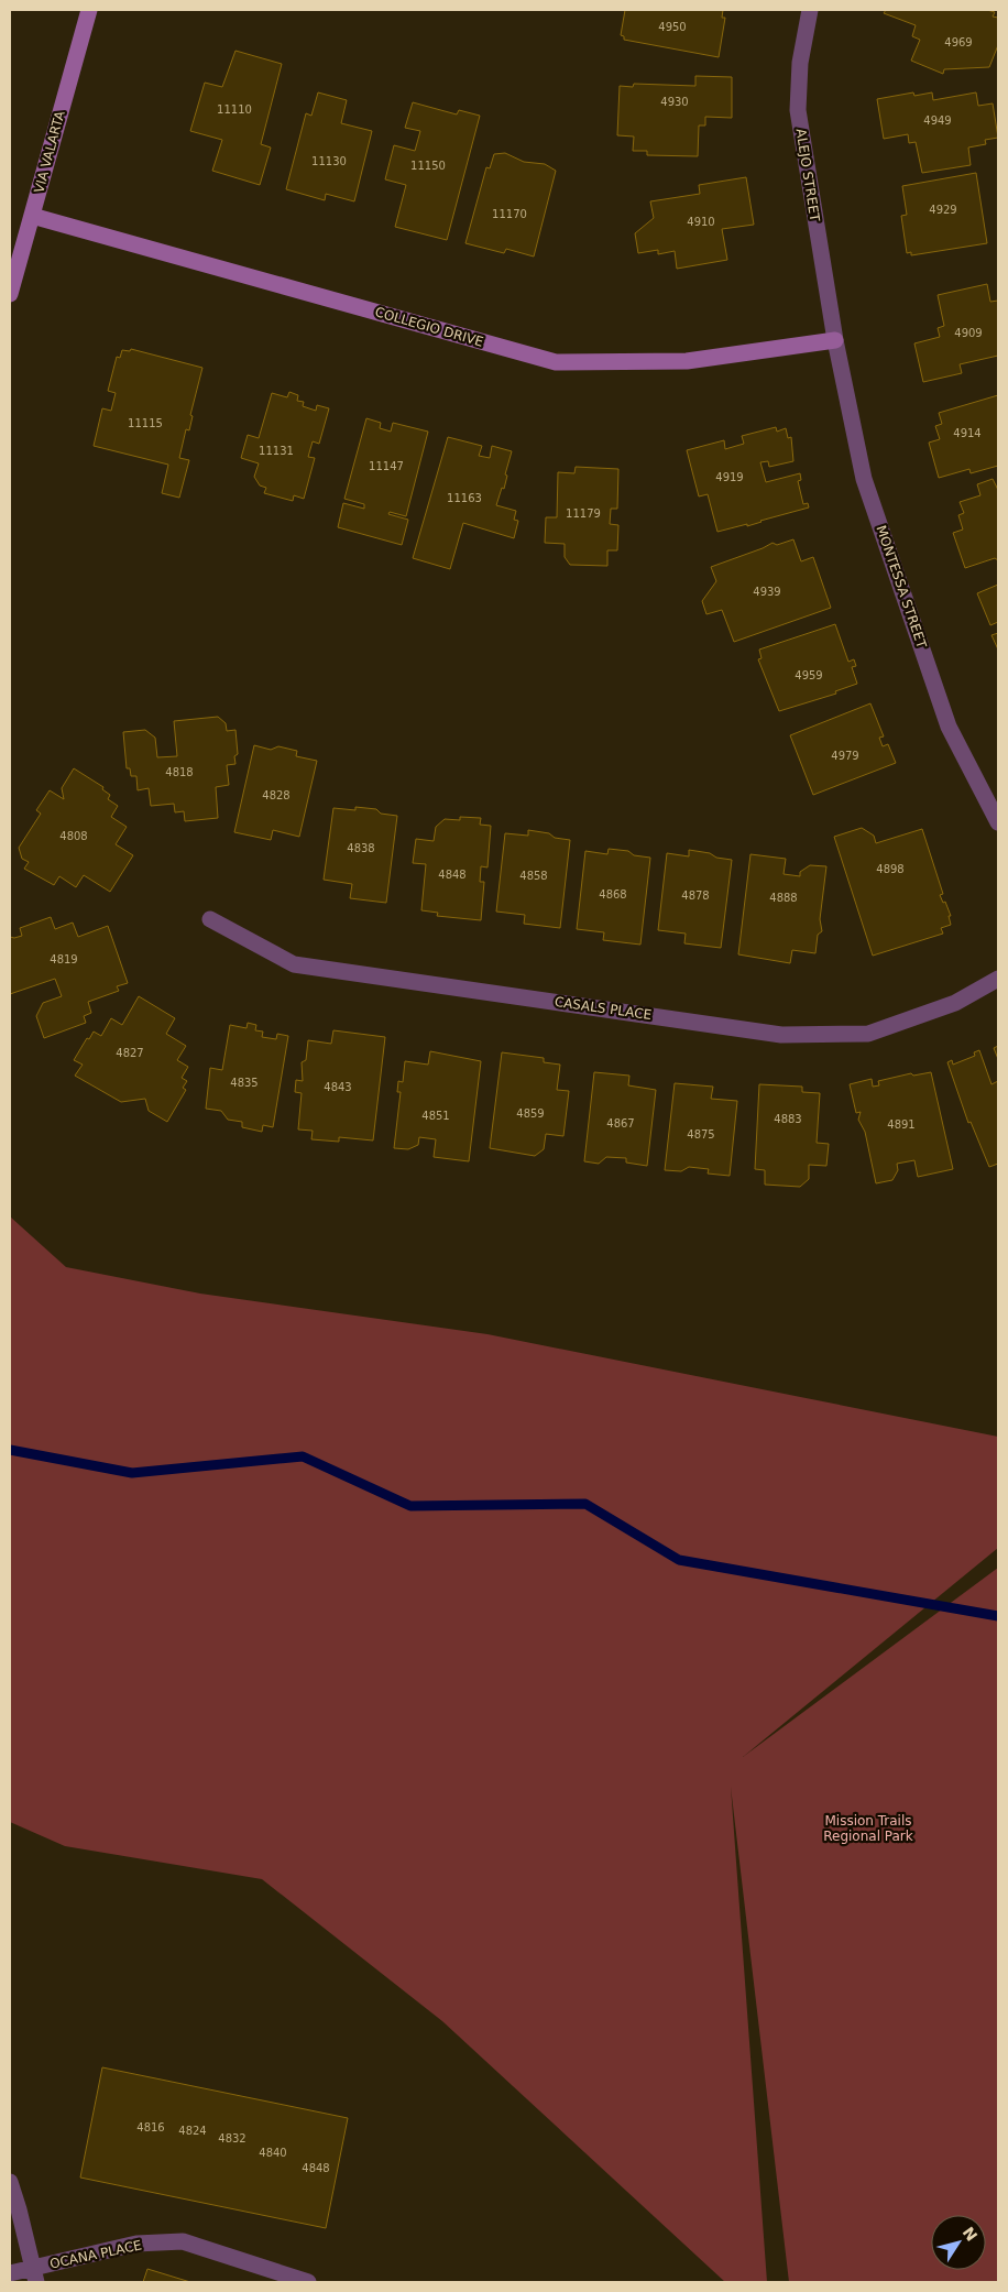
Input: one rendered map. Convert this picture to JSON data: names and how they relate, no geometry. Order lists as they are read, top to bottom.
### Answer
{
  "streets": {
    "street": [
      "VIA VALARTA",
      "ALEJO STREET",
      "COLLEGIO DRIVE",
      "MONTESSA STREET",
      "CASALS PLACE",
      "OCANA PLACE"
    ]
  },
  "crossings": [
    ["VIA VALARTA", "COLLEGIO DRIVE"],
    ["ALEJO STREET", "COLLEGIO DRIVE"],
    ["ALEJO STREET", "MONTESSA STREET"],
    ["COLLEGIO DRIVE", "MONTESSA STREET"]
  ],
  "parks": ["Mission Trails Regional Park"],
  "house_numbers": [
    "4950",
    "4969",
    "4930",
    "11110",
    "4949",
    "11130",
    "11150",
    "4929",
    "11170",
    "4910",
    "4909",
    "11115",
    "4914",
    "11131",
    "11147",
    "4919",
    "11163",
    "11179",
    "4939",
    "4959",
    "4979",
    "4818",
    "4828",
    "4808",
    "4838",
    "4898",
    "4848",
    "4858",
    "4868",
    "4878",
    "4888",
    "4819",
    "4827",
    "4835",
    "4843",
    "4859",
    "4851",
    "4883",
    "4867",
    "4891",
    "4875",
    "4816",
    "4824",
    "4832",
    "4840",
    "4848"
  ],
  "north": "top right"
}
